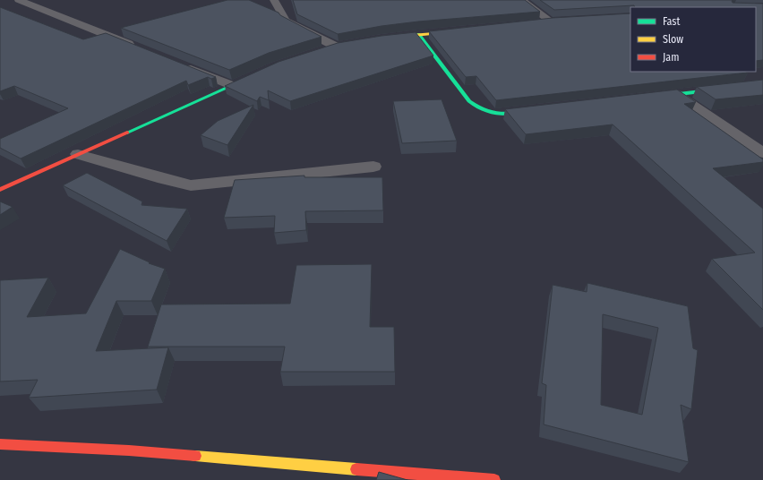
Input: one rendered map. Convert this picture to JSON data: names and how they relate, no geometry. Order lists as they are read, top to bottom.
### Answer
{
  "legend": ["Fast", "Slow", "Jam"]
}
